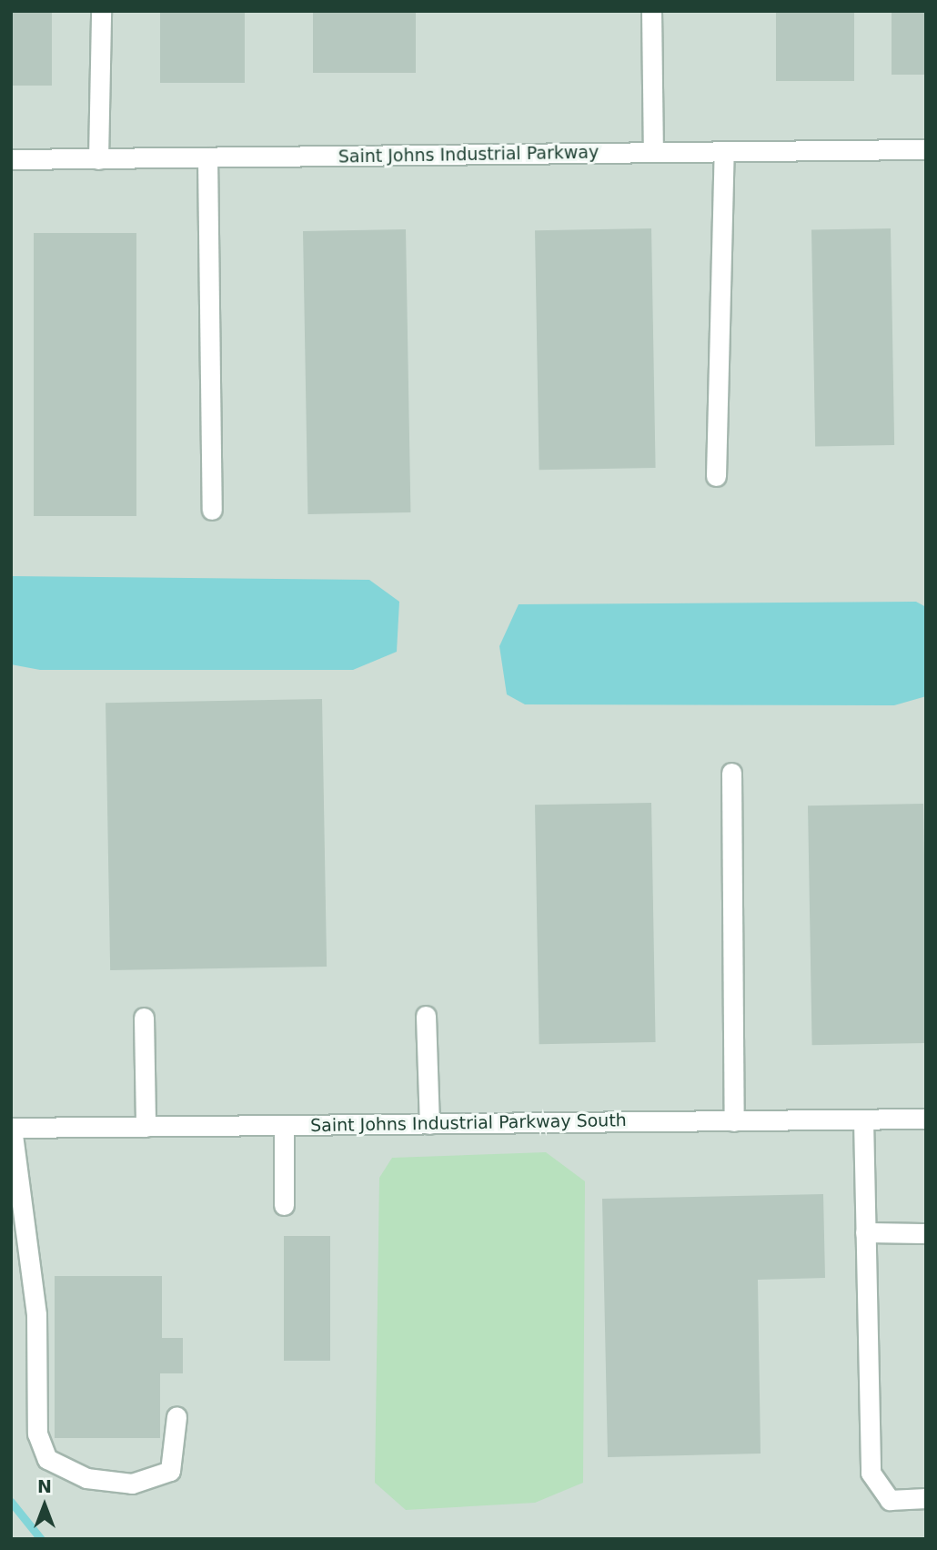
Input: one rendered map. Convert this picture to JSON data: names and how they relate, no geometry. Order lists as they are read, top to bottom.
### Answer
{
  "streets": {
    "street": ["Saint Johns Industrial Parkway", "Saint Johns Industrial Parkway South"]
  },
  "north": "top"
}
